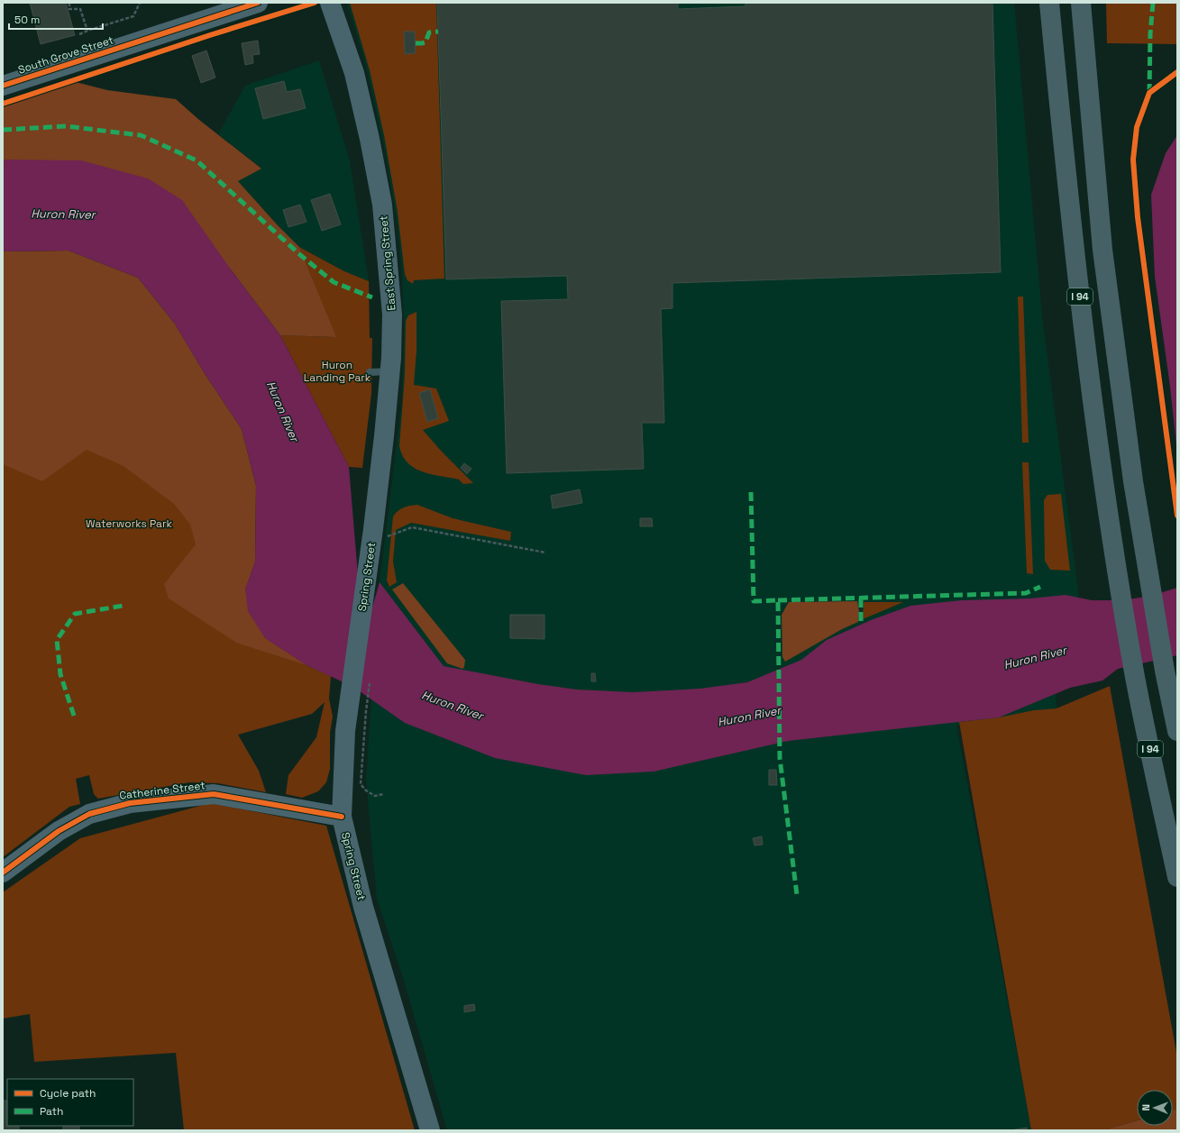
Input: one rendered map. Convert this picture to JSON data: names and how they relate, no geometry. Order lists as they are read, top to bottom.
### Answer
{
  "streets": {
    "highway": ["I 94"],
    "main road": [
      "South Grove Street",
      "East Spring Street",
      "Spring Street",
      "Catherine Street"
    ]
  },
  "crossings": [
    ["East Spring Street", "Spring Street"],
    ["Spring Street", "Catherine Street"]
  ],
  "water": ["Huron River"],
  "parks": ["Huron Landing Park", "Waterworks Park"],
  "legend": ["Cycle path", "Path"],
  "scale_bar": "50 m",
  "north": "left"
}
